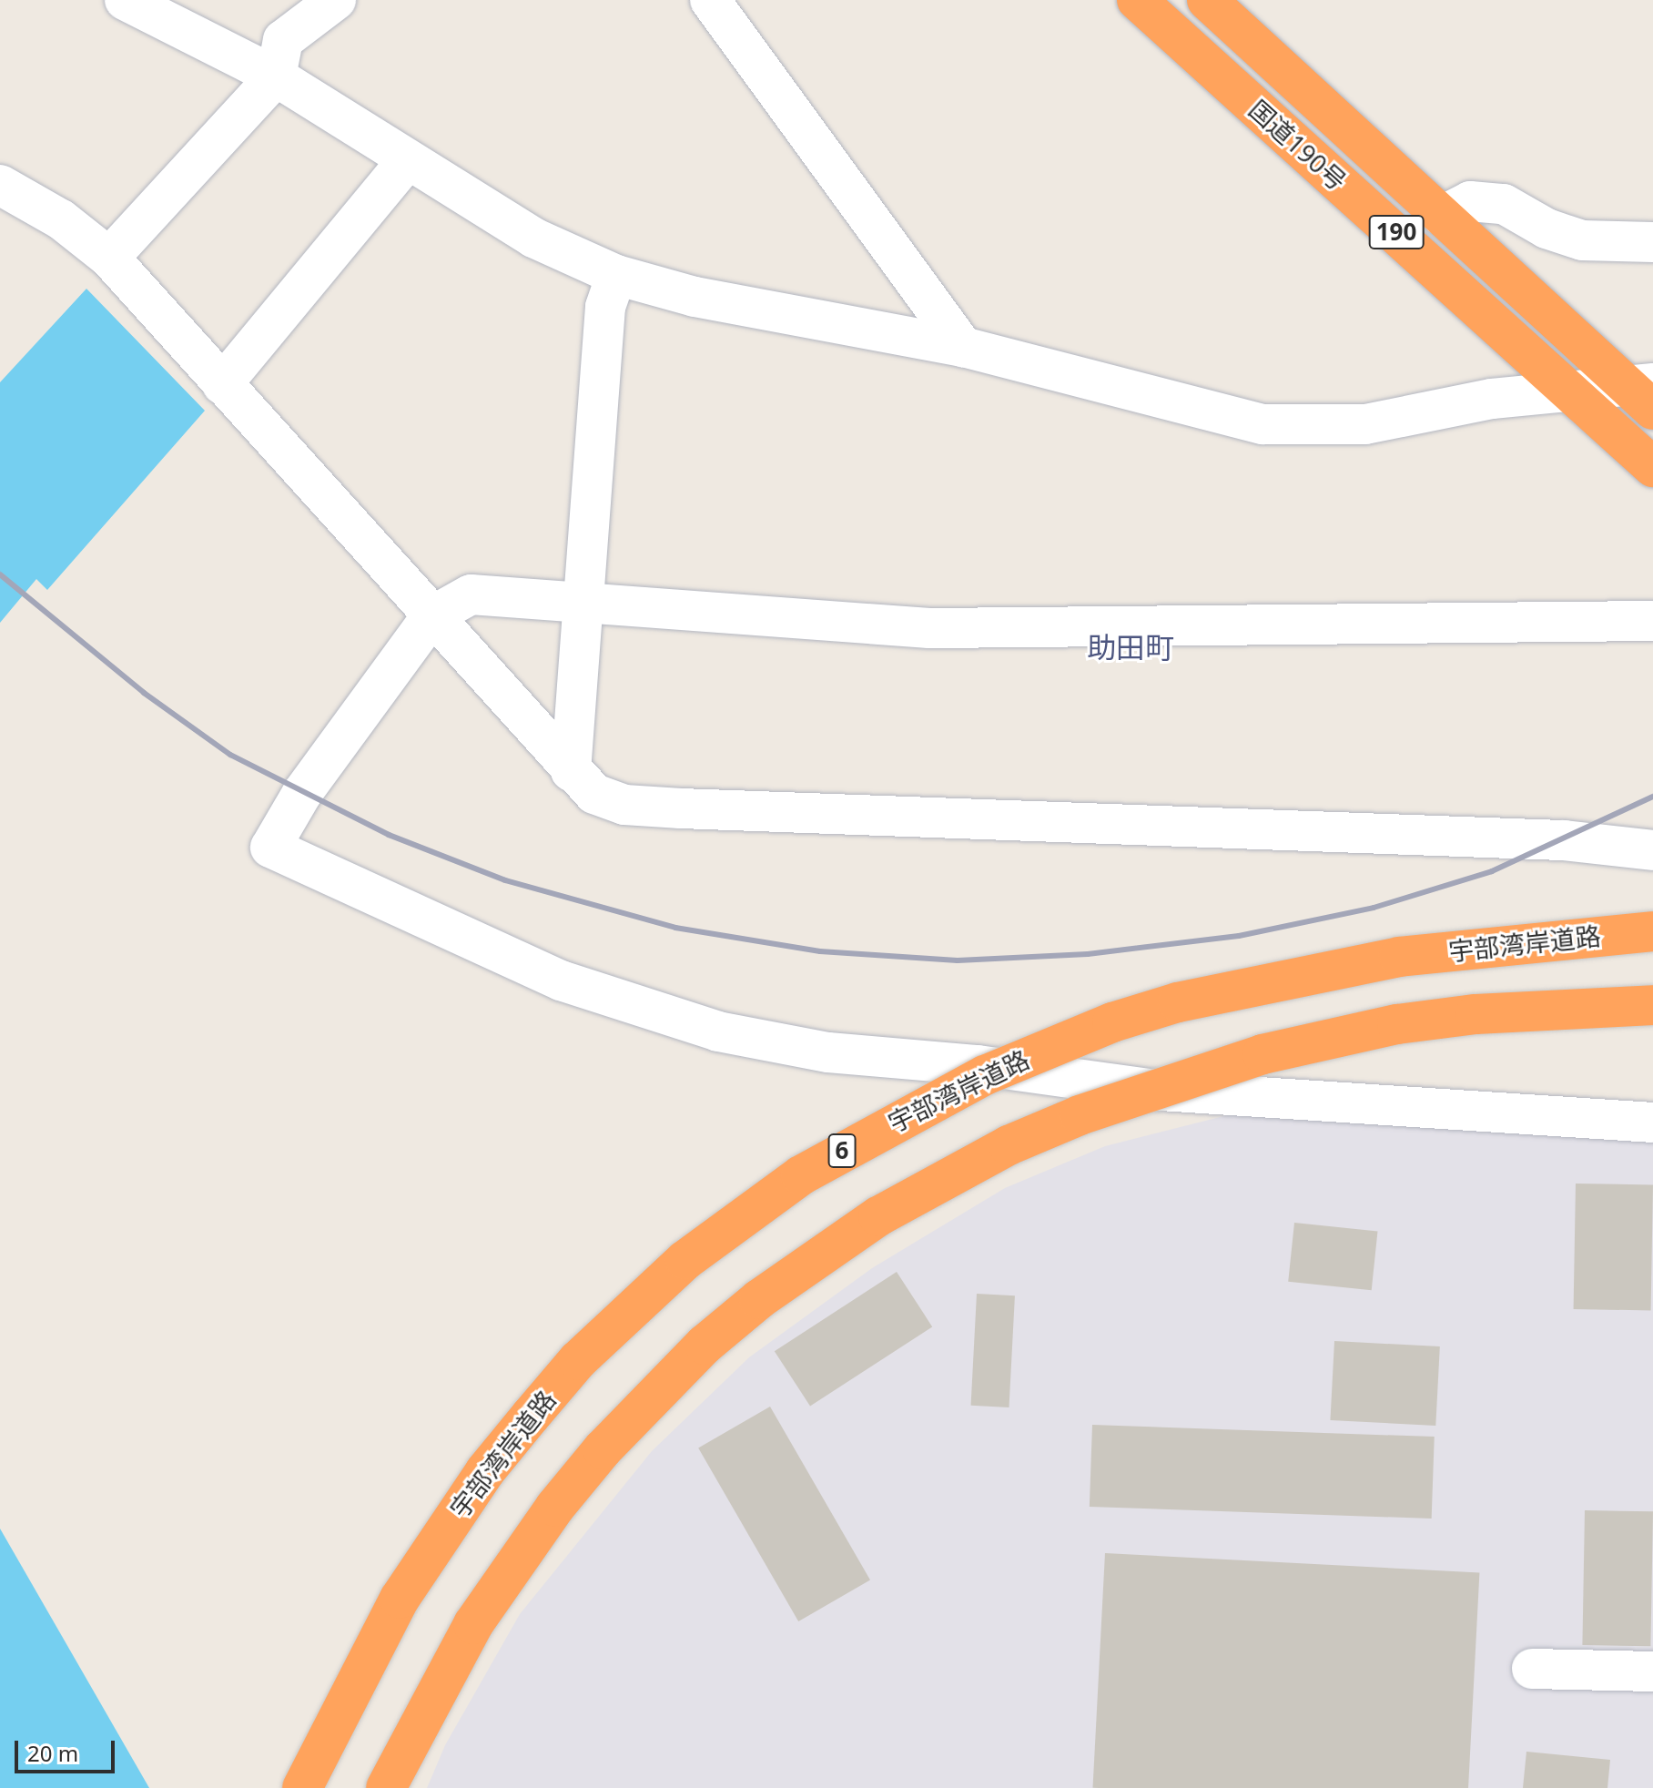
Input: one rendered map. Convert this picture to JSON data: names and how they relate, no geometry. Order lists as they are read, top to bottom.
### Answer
{
  "streets": {
    "highway": [
      "国道190号",
      "190",
      "宇部湾岸道路",
      "6"
    ]
  },
  "districts": ["助田町"],
  "scale_bar": "20 m"
}
